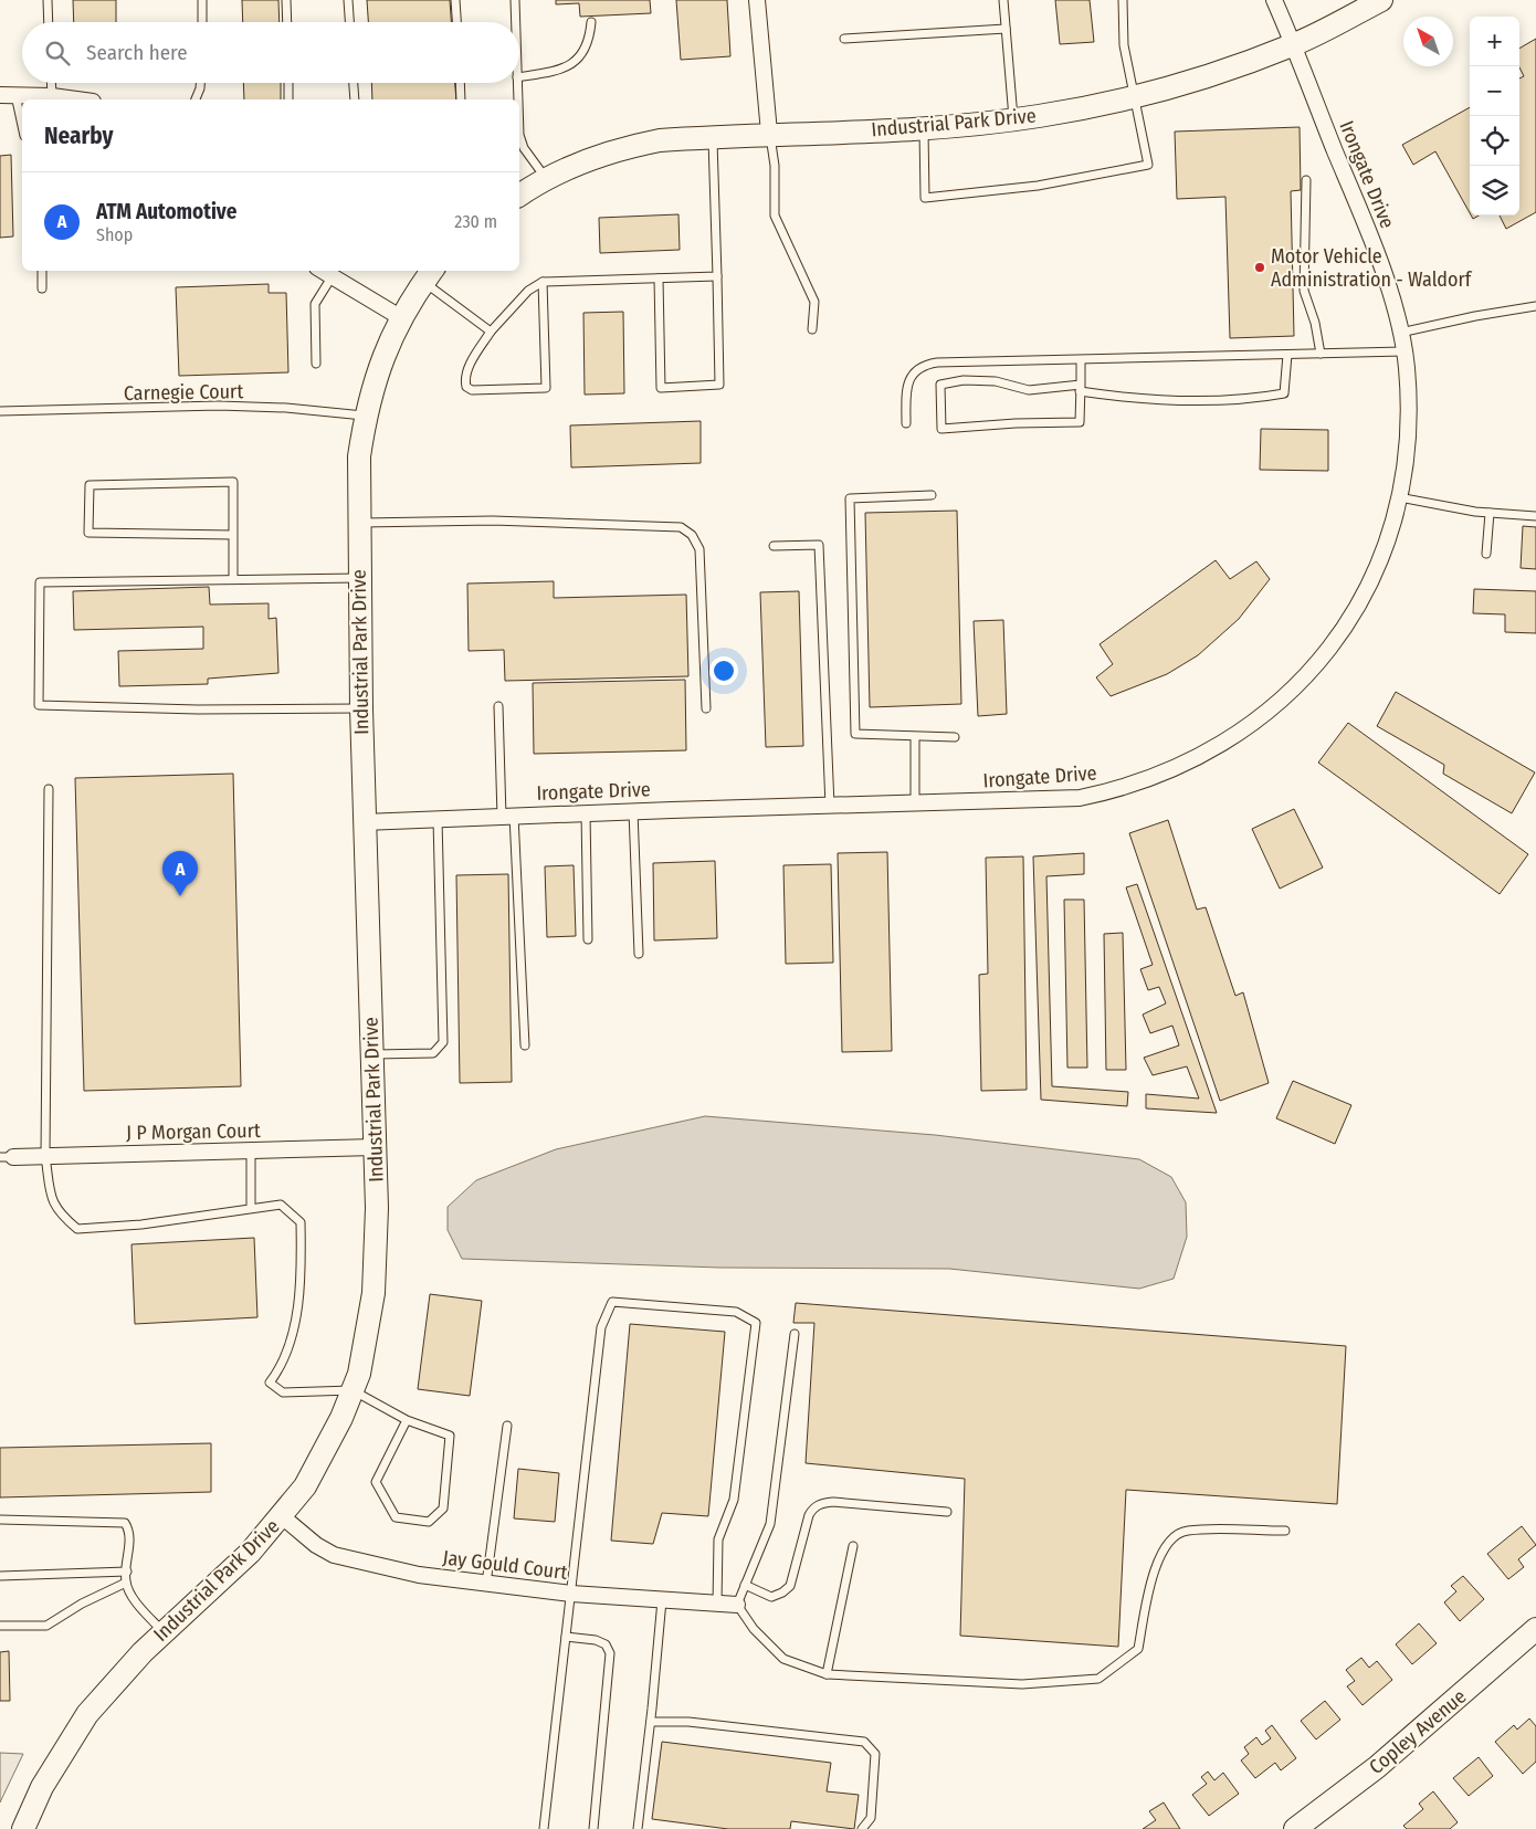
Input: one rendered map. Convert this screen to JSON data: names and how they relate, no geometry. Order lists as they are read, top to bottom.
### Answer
{
  "streets": {
    "street": [
      "Industrial Park Drive",
      "Irongate Drive",
      "J P Morgan Court",
      "Jay Gould Court",
      "Copley Avenue"
    ],
    "lane": ["Carnegie Court"]
  },
  "crossings": [
    ["Industrial Park Drive", "Irongate Drive"],
    ["Industrial Park Drive", "Carnegie Court"],
    ["Industrial Park Drive", "J P Morgan Court"],
    ["Industrial Park Drive", "Jay Gould Court"]
  ],
  "places": ["Motor Vehicle Administration - Waldorf"],
  "north": "top left",
  "page": {
    "map_buttons": ["+", "−"],
    "search": "Search here",
    "heading": "Nearby",
    "list": [
      {
        "mark": "A",
        "name": "ATM Automotive",
        "note": "Shop",
        "value": "230 m"
      }
    ],
    "pins": "A"
  }
}
